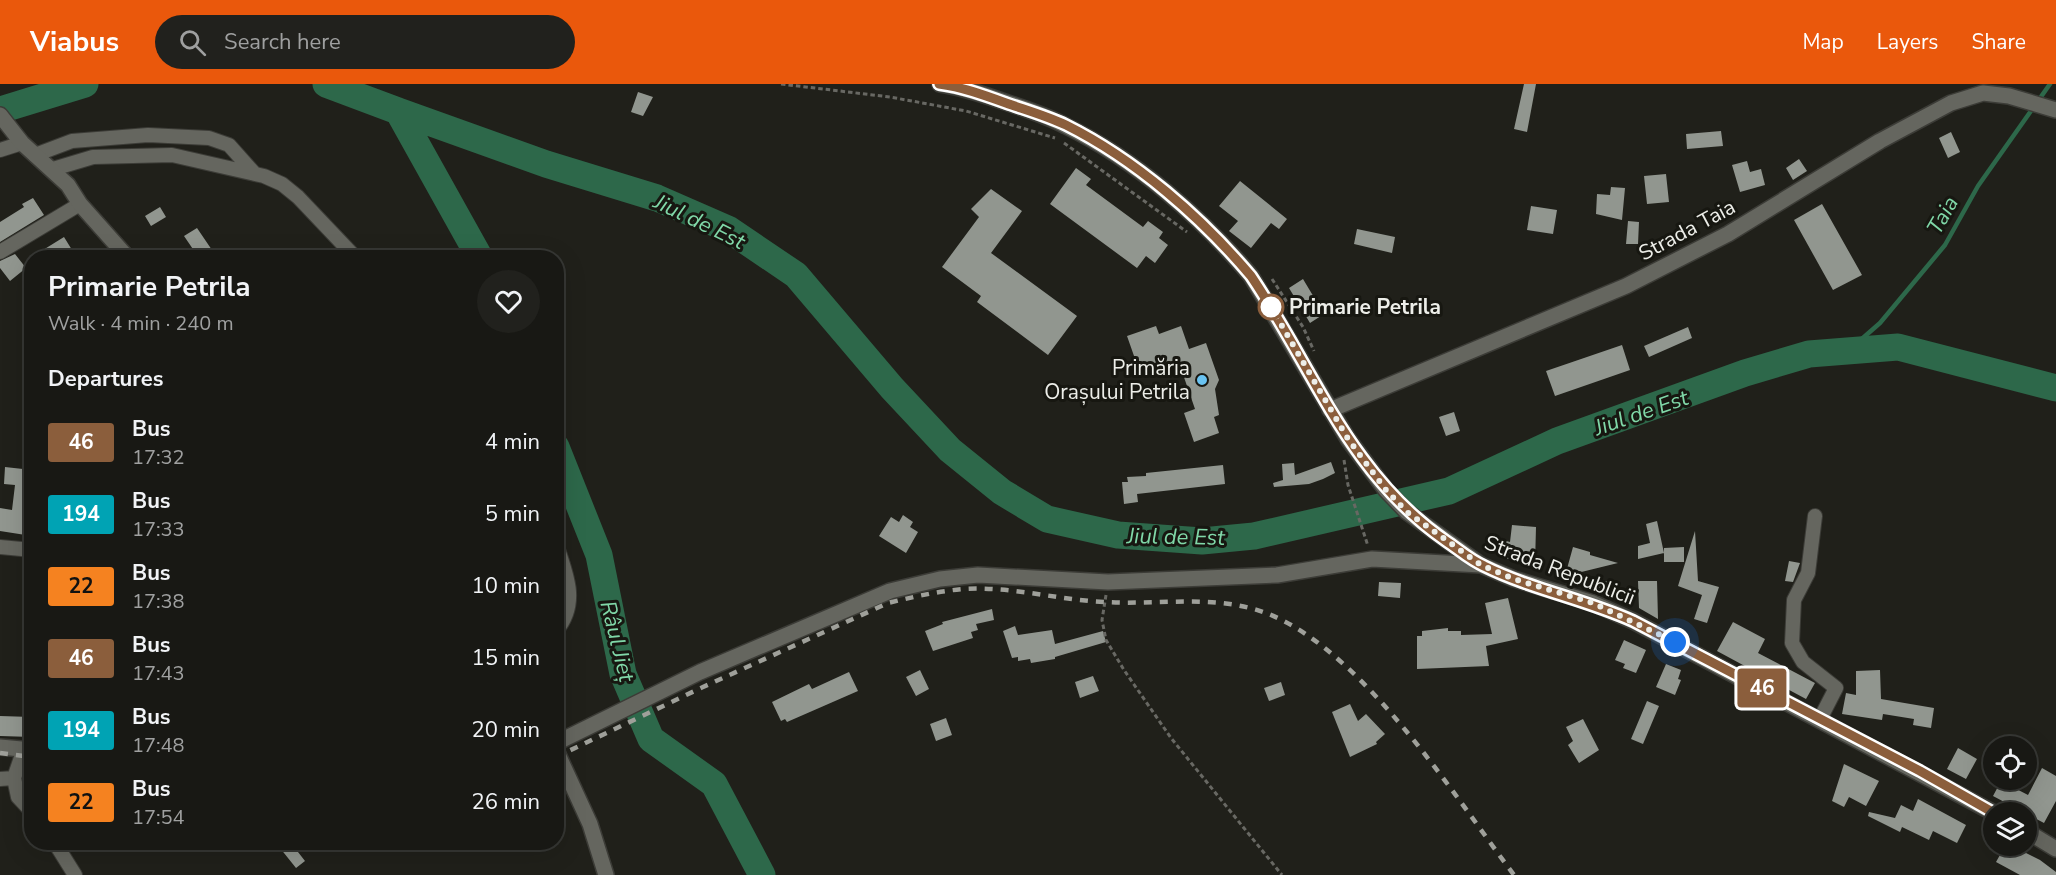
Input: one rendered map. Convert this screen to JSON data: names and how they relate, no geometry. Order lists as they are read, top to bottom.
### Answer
{
  "streets": {
    "street": ["Strada Taia", "Strada Republicii"]
  },
  "crossings": [
    ["Strada Taia", "Strada Republicii"]
  ],
  "water": ["Taia", "Jiul de Est", "Râul Jieț"],
  "places": ["Primarie Petrila", "Primăria Orașului Petrila"],
  "lines": ["bus line 46"],
  "page": {
    "header": "Viabus",
    "search": "Search here",
    "nav": ["Map", "Layers", "Share"],
    "on_map": "46",
    "heading": [
      ["Primarie Petrila", "Walk · 4 min · 240 m"],
      "Departures"
    ],
    "list": [
      {
        "mark": "46",
        "name": "Bus",
        "note": "17:32",
        "value": "4 min"
      },
      {
        "mark": "194",
        "name": "Bus",
        "note": "17:33",
        "value": "5 min"
      },
      {
        "mark": "22",
        "name": "Bus",
        "note": "17:38",
        "value": "10 min"
      },
      {
        "mark": "46",
        "name": "Bus",
        "note": "17:43",
        "value": "15 min"
      },
      {
        "mark": "194",
        "name": "Bus",
        "note": "17:48",
        "value": "20 min"
      },
      {
        "mark": "22",
        "name": "Bus",
        "note": "17:54",
        "value": "26 min"
      }
    ]
  }
}
